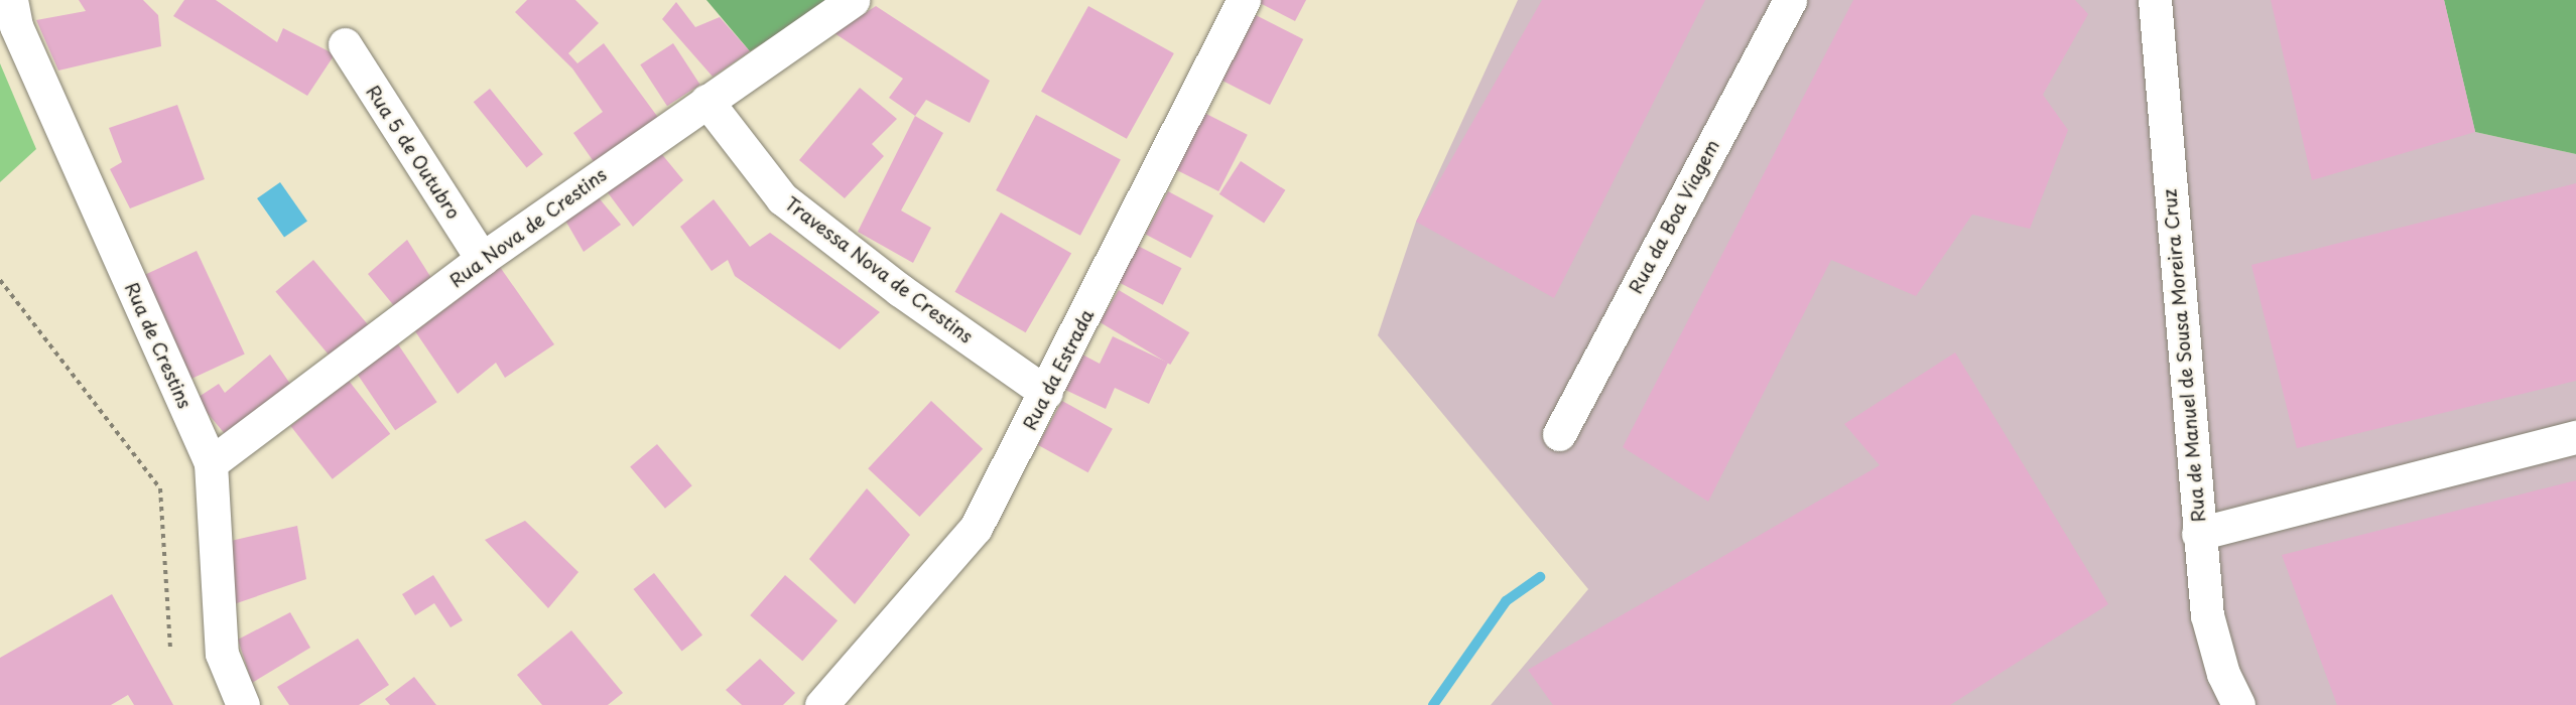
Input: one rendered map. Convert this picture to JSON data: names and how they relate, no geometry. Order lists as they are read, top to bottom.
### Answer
{
  "streets": {
    "street": [
      "Rua 5 de Outubro",
      "Rua da Boa Viagem",
      "Rua Nova de Crestins",
      "Travessa Nova de Crestins",
      "Rua de Crestins",
      "Rua de Manuel de Sousa Moreira Cruz",
      "Rua da Estrada"
    ]
  },
  "crossings": [
    ["Rua 5 de Outubro", "Rua Nova de Crestins"],
    ["Rua Nova de Crestins", "Travessa Nova de Crestins"],
    ["Rua Nova de Crestins", "Rua de Crestins"],
    ["Travessa Nova de Crestins", "Rua da Estrada"]
  ]
}
